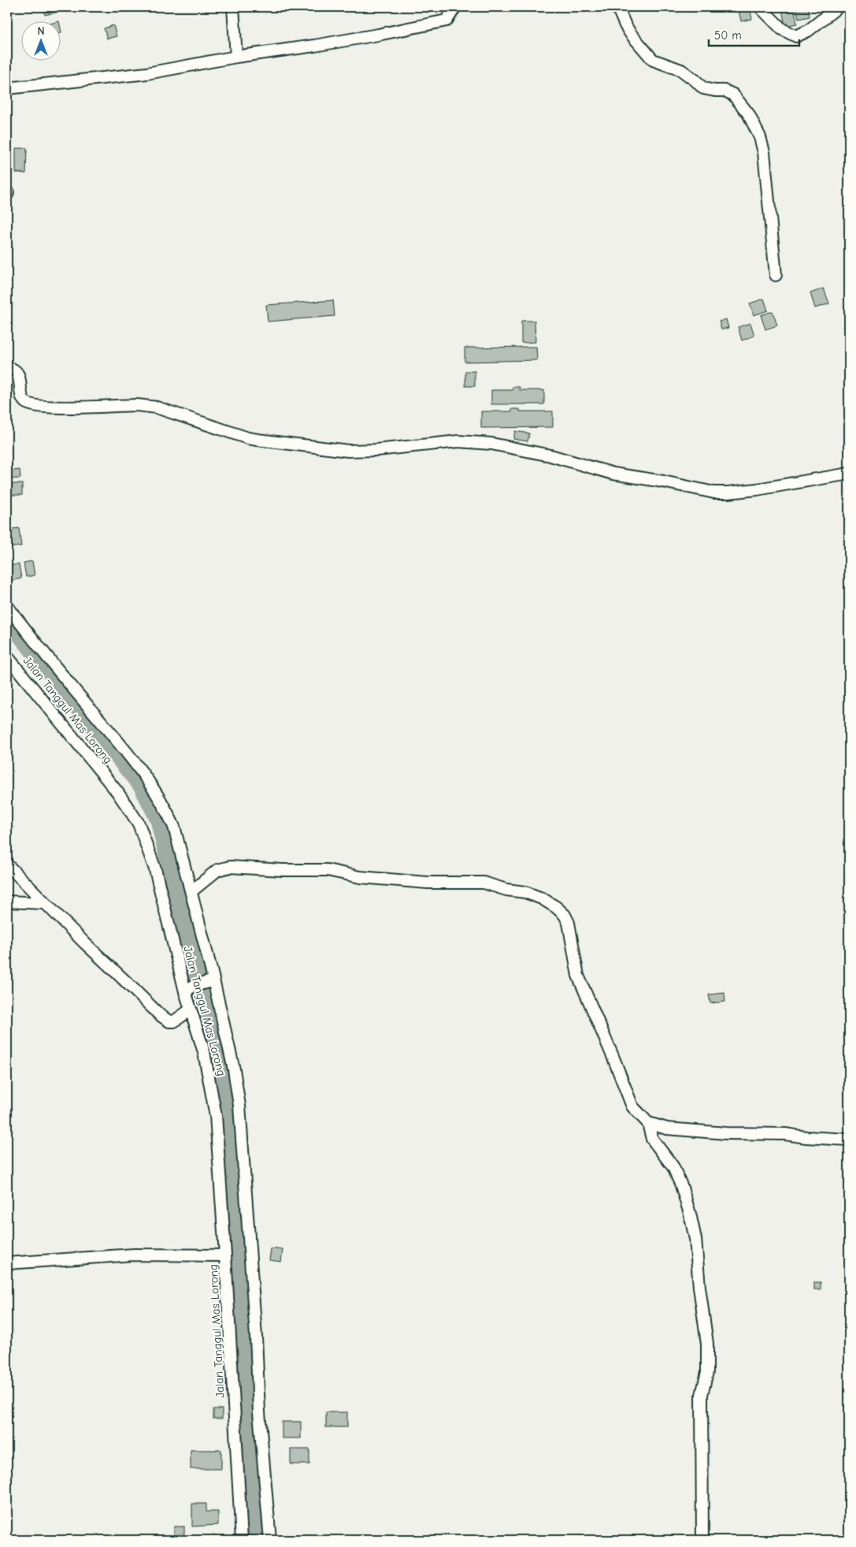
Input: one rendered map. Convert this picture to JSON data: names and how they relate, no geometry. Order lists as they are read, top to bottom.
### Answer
{
  "streets": {
    "street": ["Jalan Tanggul Mas Lorong"]
  },
  "scale_bar": "50 m",
  "north": "top"
}
